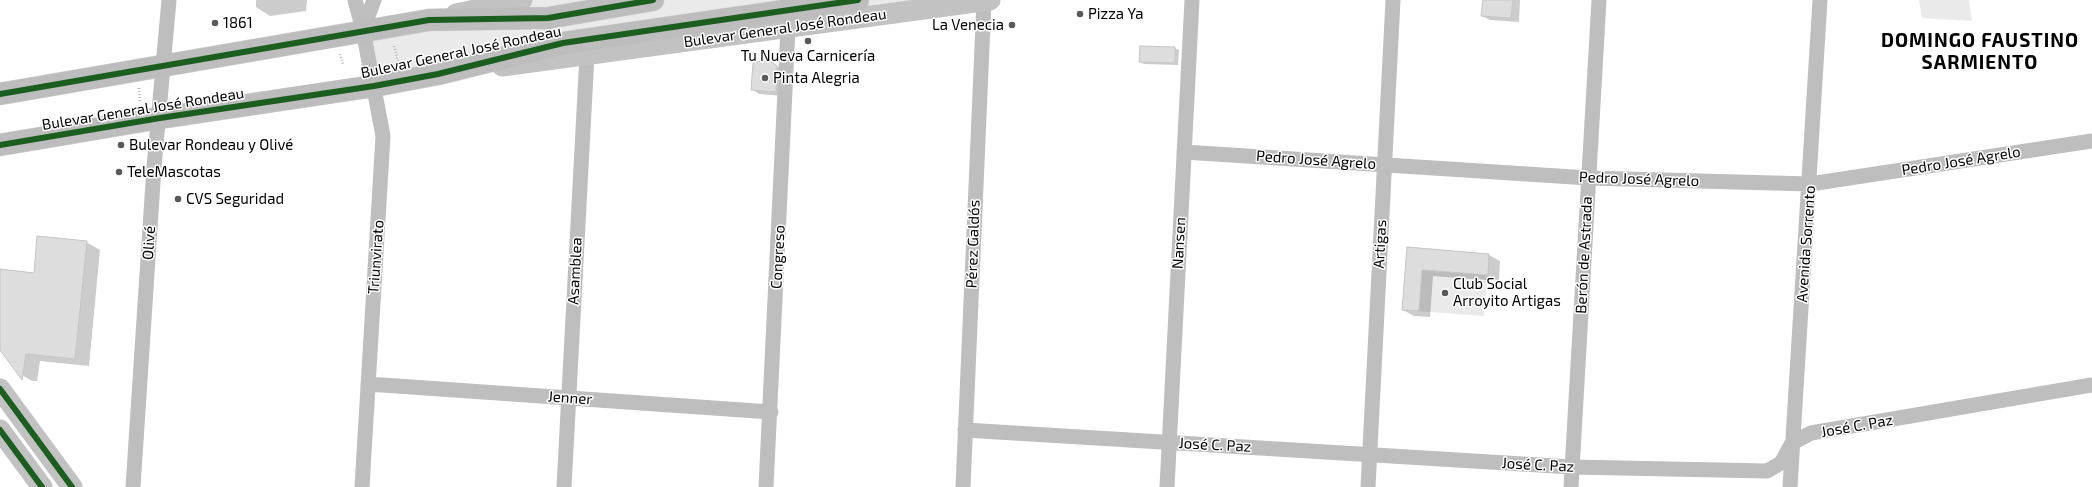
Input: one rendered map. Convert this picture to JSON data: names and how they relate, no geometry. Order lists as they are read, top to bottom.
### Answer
{
  "streets": {
    "main road": ["Bulevar General José Rondeau"],
    "street": [
      "Pedro José Agrelo",
      "Olivé",
      "Nansen",
      "Pérez Galdós",
      "Artigas",
      "Avenida Sorrento",
      "Berón de Astrada",
      "Triunvirato",
      "Congreso",
      "Asamblea",
      "Jenner",
      "José C. Paz"
    ]
  },
  "crossings": [
    ["Bulevar General José Rondeau", "Olivé"],
    ["Bulevar General José Rondeau", "Pérez Galdós"],
    ["Bulevar General José Rondeau", "Triunvirato"],
    ["Bulevar General José Rondeau", "Congreso"],
    ["Bulevar General José Rondeau", "Asamblea"],
    ["Pedro José Agrelo", "Nansen"],
    ["Pedro José Agrelo", "Artigas"],
    ["Pedro José Agrelo", "Avenida Sorrento"],
    ["Pedro José Agrelo", "Berón de Astrada"],
    ["Nansen", "José C. Paz"],
    ["Pérez Galdós", "José C. Paz"],
    ["Artigas", "José C. Paz"],
    ["Avenida Sorrento", "José C. Paz"],
    ["Berón de Astrada", "José C. Paz"],
    ["Triunvirato", "Jenner"],
    ["Congreso", "Jenner"],
    ["Asamblea", "Jenner"]
  ],
  "districts": ["DOMINGO FAUSTINO SARMIENTO"],
  "places": [
    "Pizza Ya",
    "1861",
    "La Venecia",
    "Tu Nueva Carnicería",
    "Pinta Alegria",
    "Bulevar Rondeau y Olivé",
    "TeleMascotas",
    "CVS Seguridad",
    "Club Social Arroyito Artigas"
  ]
}
